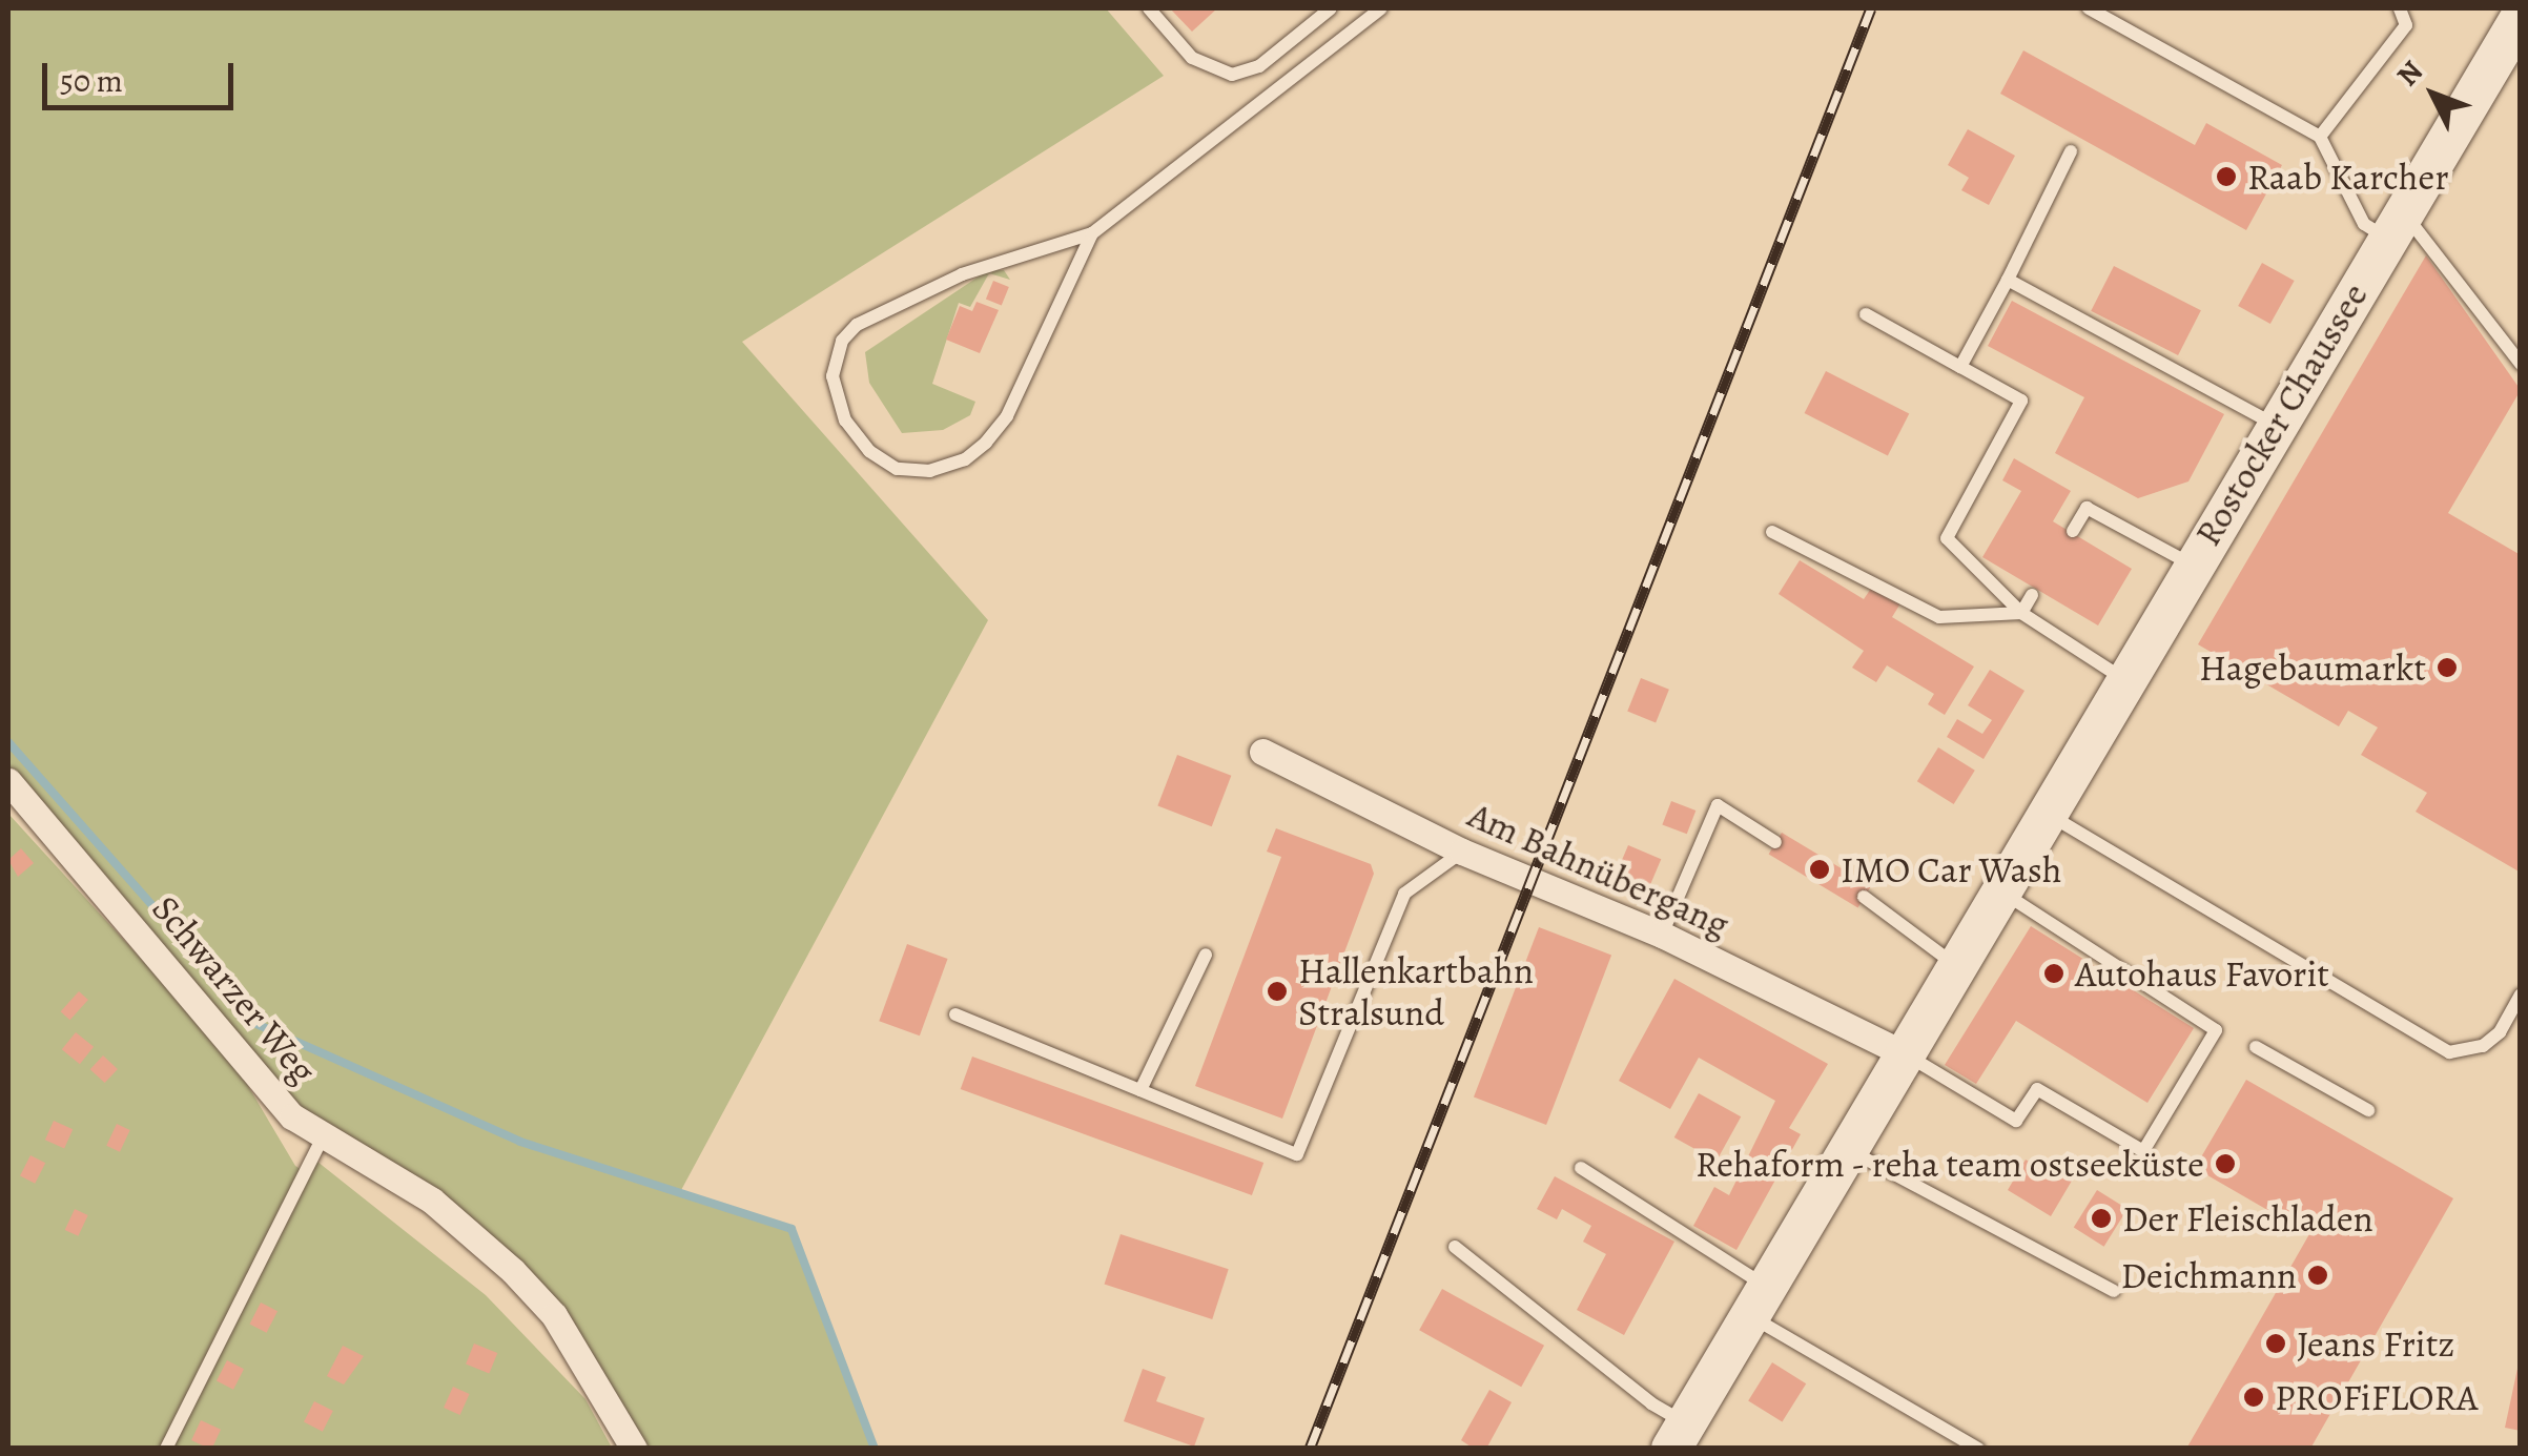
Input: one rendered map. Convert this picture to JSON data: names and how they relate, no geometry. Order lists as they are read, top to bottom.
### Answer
{
  "streets": {
    "main road": ["Rostocker Chaussee"],
    "street": ["Am Bahnübergang", "Schwarzer Weg"]
  },
  "crossings": [
    ["Rostocker Chaussee", "Am Bahnübergang"]
  ],
  "places": [
    "Raab Karcher",
    "Hagebaumarkt",
    "IMO Car Wash",
    "Autohaus Favorit",
    "Hallenkartbahn Stralsund",
    "Rehaform - reha team ostseeküste",
    "Der Fleischladen",
    "Deichmann",
    "Jeans Fritz",
    "PROFiFLORA"
  ],
  "scale_bar": "50 m",
  "north": "top left"
}
